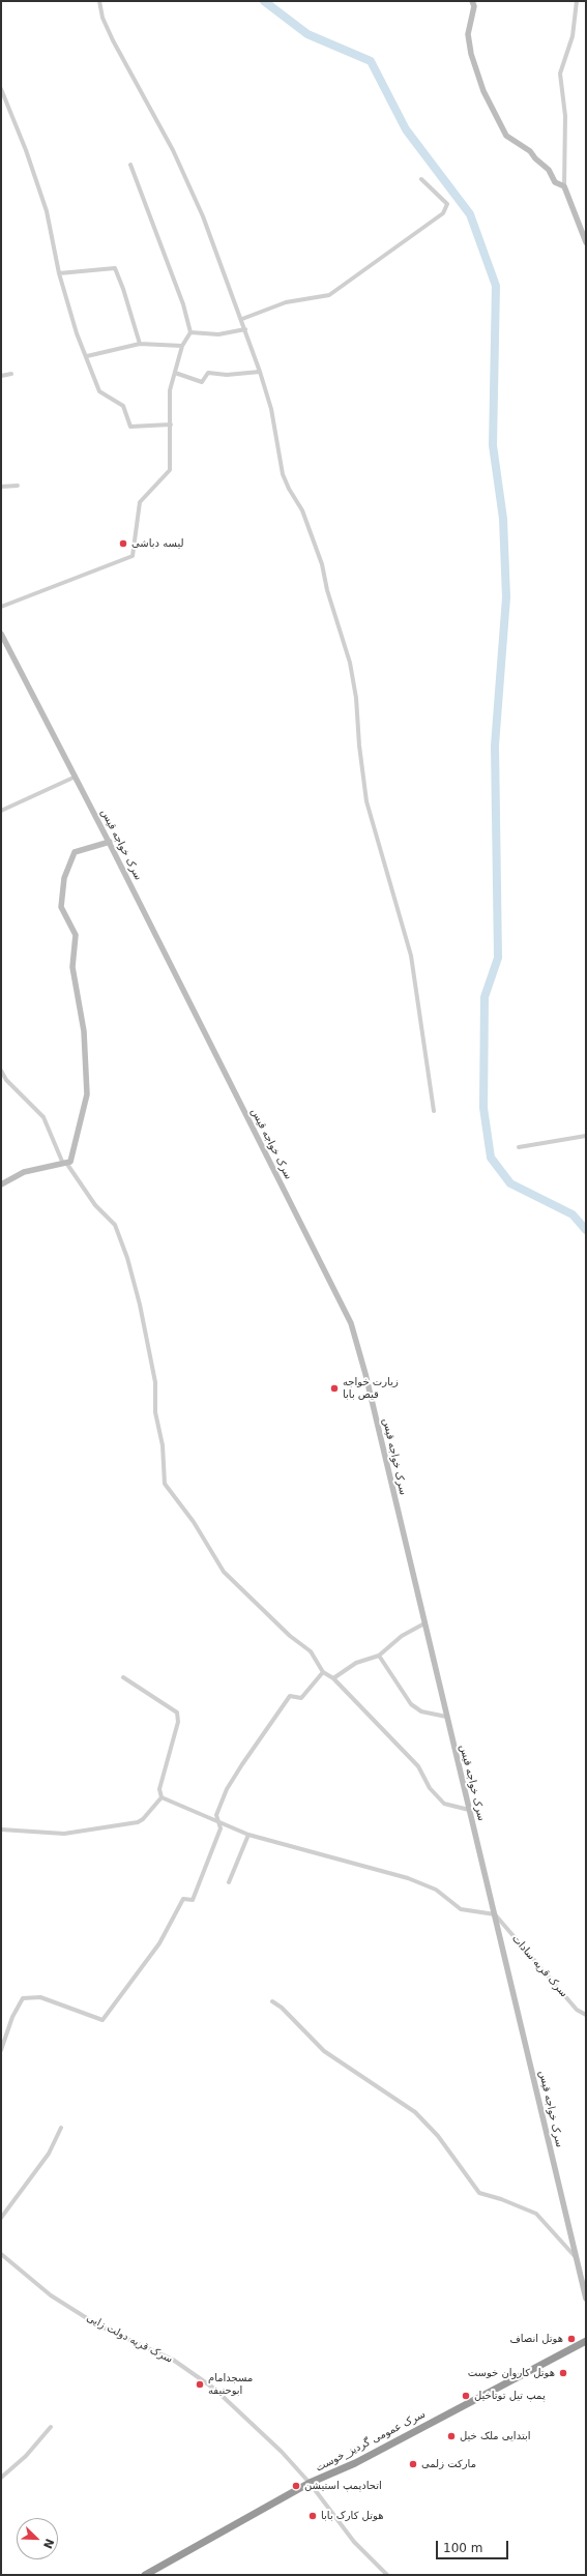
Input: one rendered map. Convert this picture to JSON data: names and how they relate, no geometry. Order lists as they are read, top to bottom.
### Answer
{
  "streets": {
    "highway": ["سرک عمومی گردیز_خوست"],
    "street": ["سرک خواجه قیس", "سرک قریه سادات", "سرک قریه دولت زایی"]
  },
  "crossings": [
    ["سرک خواجه قیس", "سرک قریه سادات"],
    ["سرک قریه دولت زایی", "سرک عمومی گردیز_خوست"]
  ],
  "places": [
    "لیسه دباشی",
    "زیارت خواجه قیص بابا",
    "هوتل انصاف",
    "هوتل کاروان خوست",
    "مسجدامام ابوحنیفه",
    "پمپ تیل توتاخیل",
    "ابتدایی ملک خیل",
    "مارکت زلمی",
    "اتحادپمپ استیشن",
    "هوتل کارک بابا"
  ],
  "scale_bar": "100 m",
  "north": "bottom right"
}
